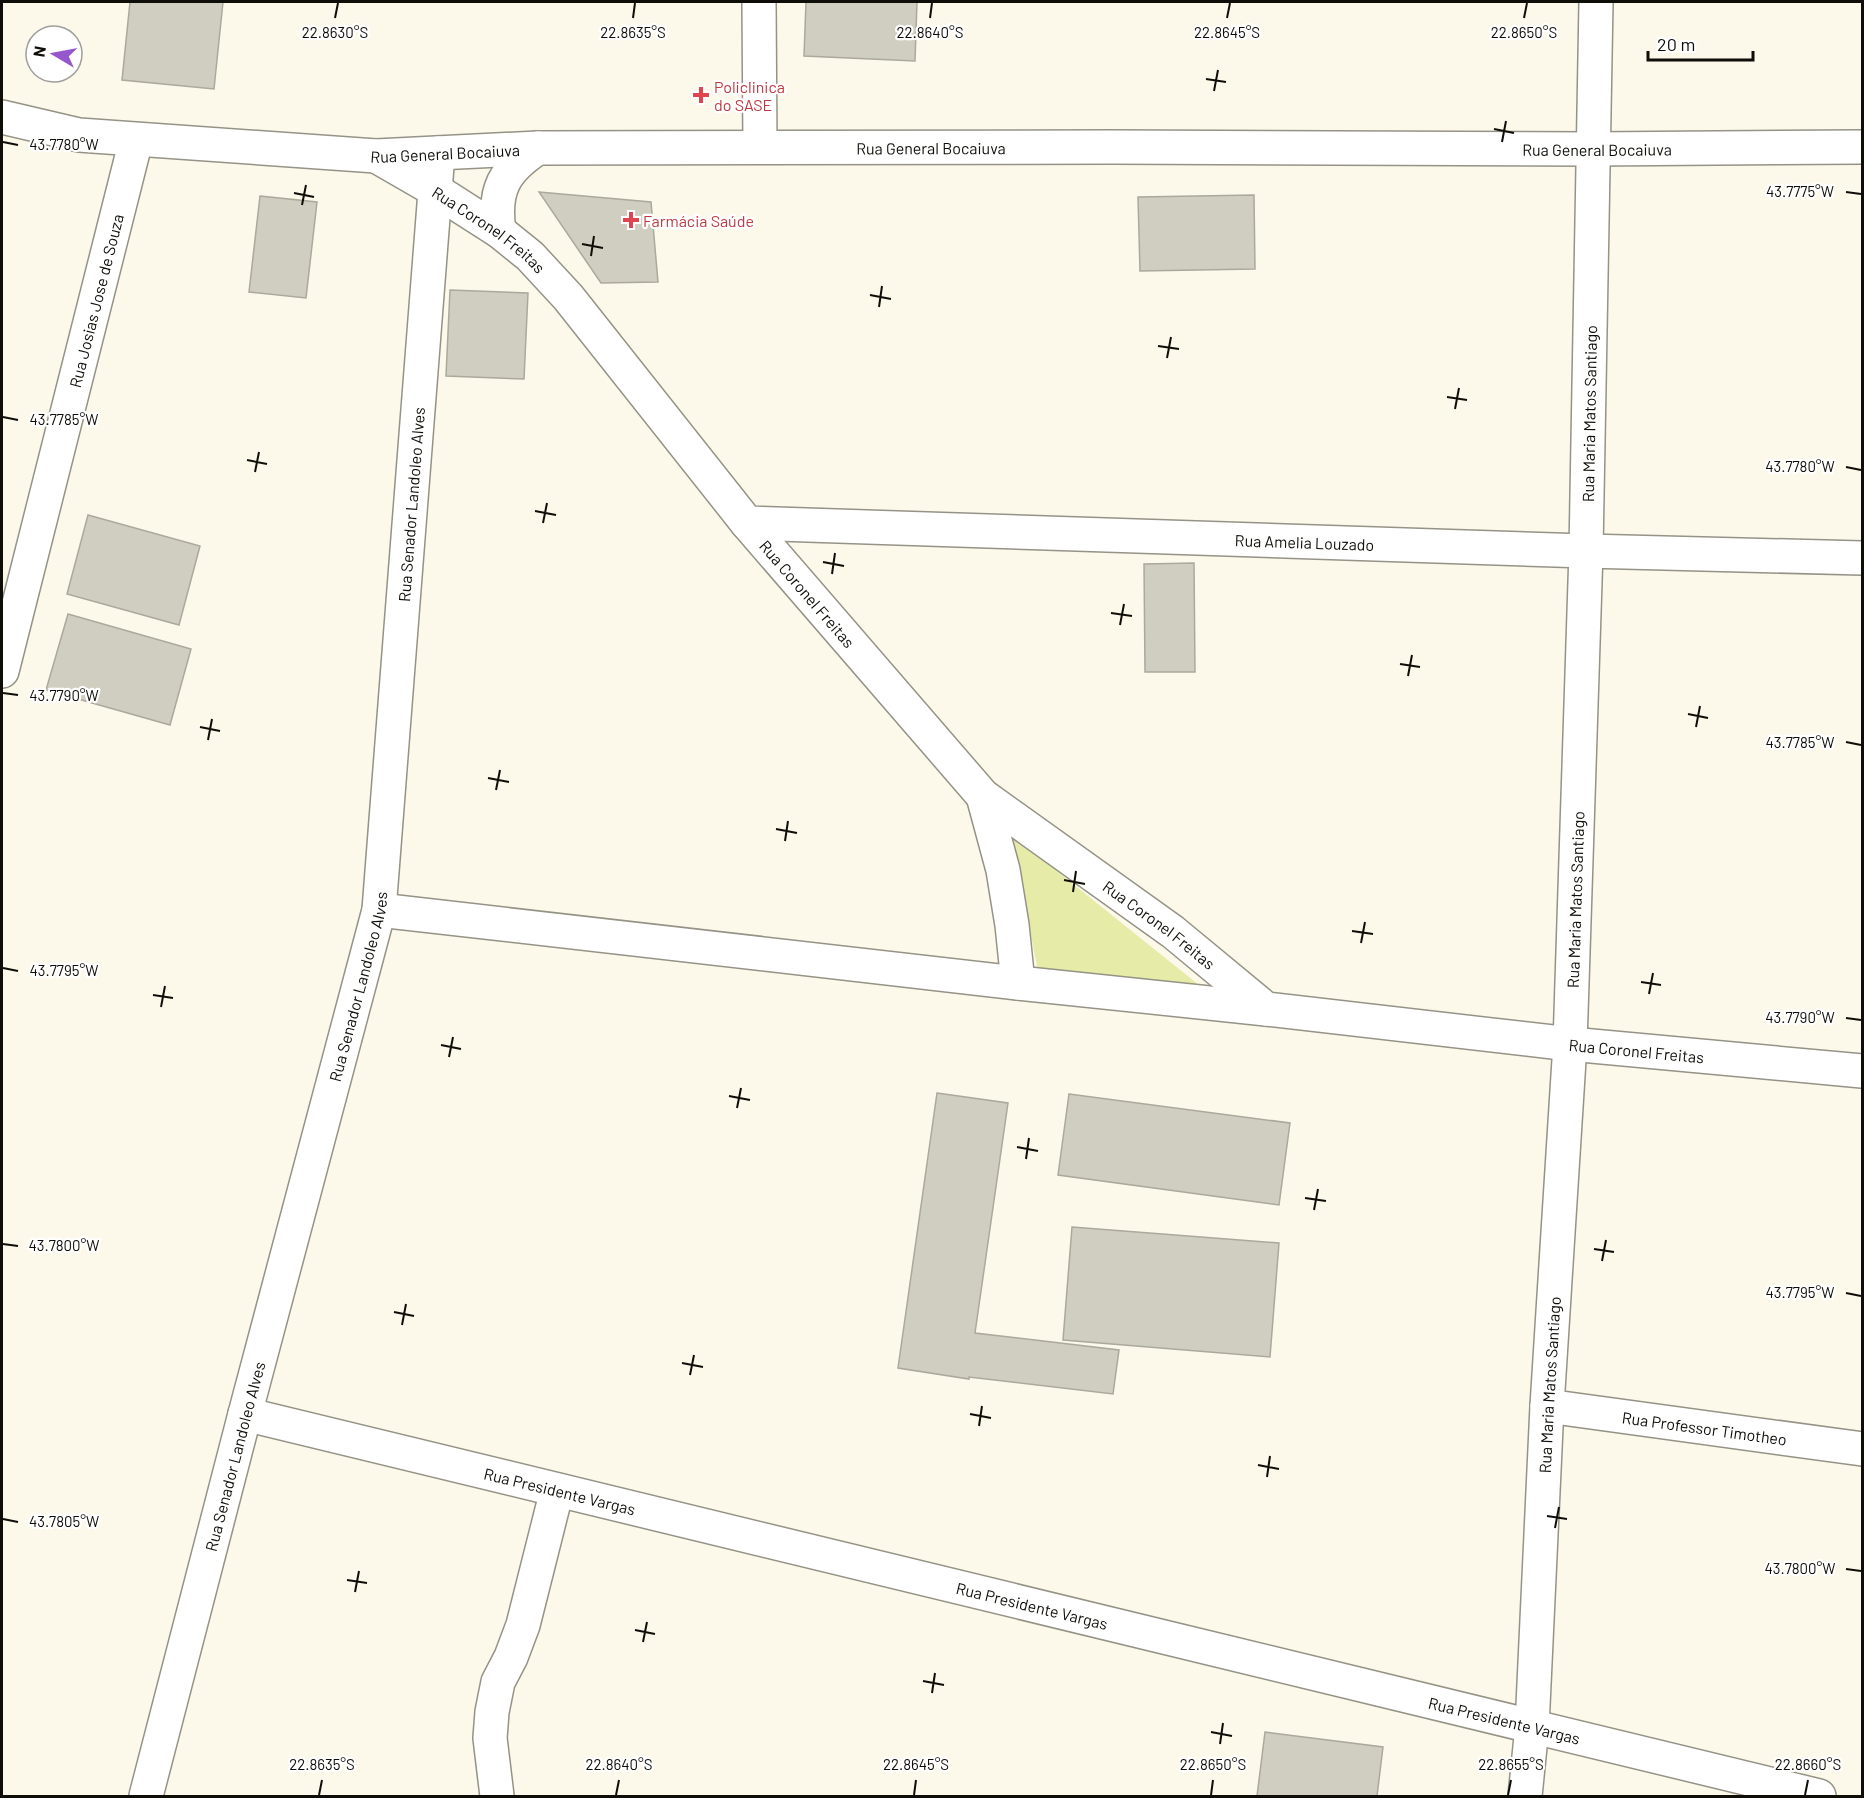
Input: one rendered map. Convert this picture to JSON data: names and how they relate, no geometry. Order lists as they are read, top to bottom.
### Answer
{
  "streets": {
    "street": [
      "Rua General Bocaiuva",
      "Rua Coronel Freitas",
      "Rua Josias Jose de Souza",
      "Rua Maria Matos Santiago",
      "Rua Senador Landoleo Alves",
      "Rua Amelia Louzado",
      "Rua Professor Timotheo",
      "Rua Presidente Vargas"
    ]
  },
  "crossings": [
    ["Rua General Bocaiuva", "Rua Coronel Freitas"],
    ["Rua General Bocaiuva", "Rua Josias Jose de Souza"],
    ["Rua General Bocaiuva", "Rua Maria Matos Santiago"],
    ["Rua General Bocaiuva", "Rua Senador Landoleo Alves"],
    ["Rua Coronel Freitas", "Rua Maria Matos Santiago"],
    ["Rua Coronel Freitas", "Rua Senador Landoleo Alves"],
    ["Rua Coronel Freitas", "Rua Amelia Louzado"],
    ["Rua Maria Matos Santiago", "Rua Amelia Louzado"],
    ["Rua Maria Matos Santiago", "Rua Professor Timotheo"],
    ["Rua Maria Matos Santiago", "Rua Presidente Vargas"],
    ["Rua Senador Landoleo Alves", "Rua Presidente Vargas"]
  ],
  "places": {
    "health": ["Policlinica do SASE", "Farmácia Saúde"]
  },
  "scale_bar": "20 m",
  "north": "left",
  "coordinates": [
    "22.8630°S",
    "22.8635°S",
    "22.8640°S",
    "22.8645°S",
    "22.8650°S",
    "43.7780°W",
    "43.7775°W",
    "43.7785°W",
    "43.7790°W",
    "43.7795°W",
    "43.7800°W",
    "43.7805°W",
    "22.8655°S",
    "22.8660°S"
  ]
}
